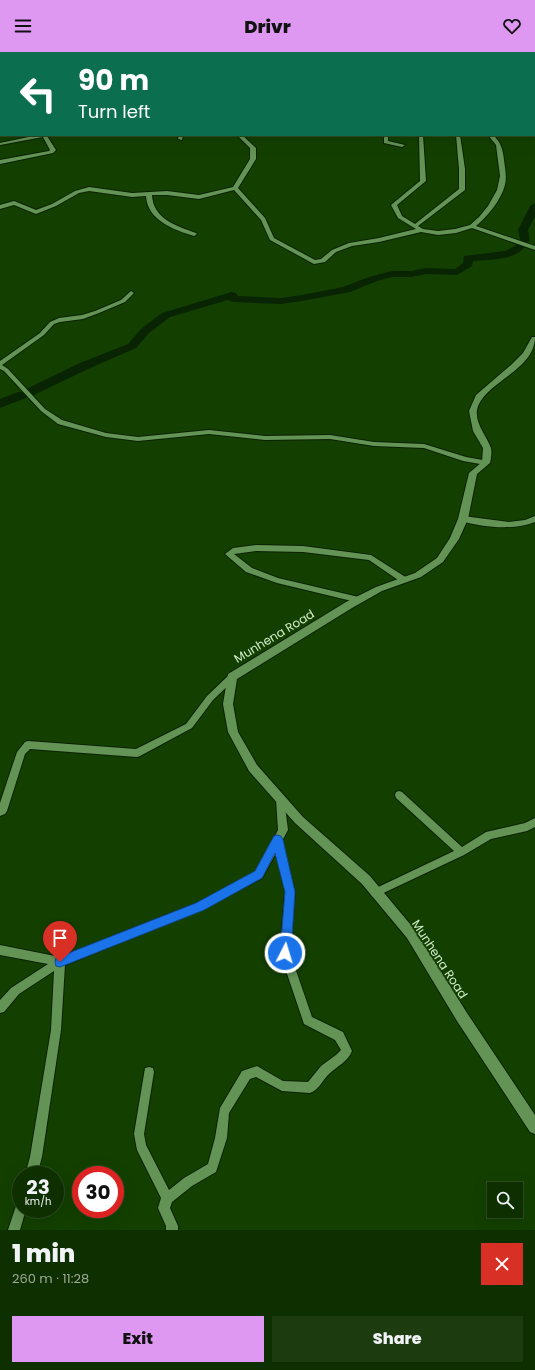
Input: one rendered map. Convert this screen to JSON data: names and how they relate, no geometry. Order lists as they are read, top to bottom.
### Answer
{
  "streets": {
    "street": ["Munhena Road"]
  },
  "page": {
    "header": "Drivr",
    "turn": ["90 m", "Turn left"],
    "speed": "23 km/h",
    "limit": "30",
    "heading": ["1 min", "260 m · 11:28"],
    "buttons": ["Exit", "Share"]
  }
}
